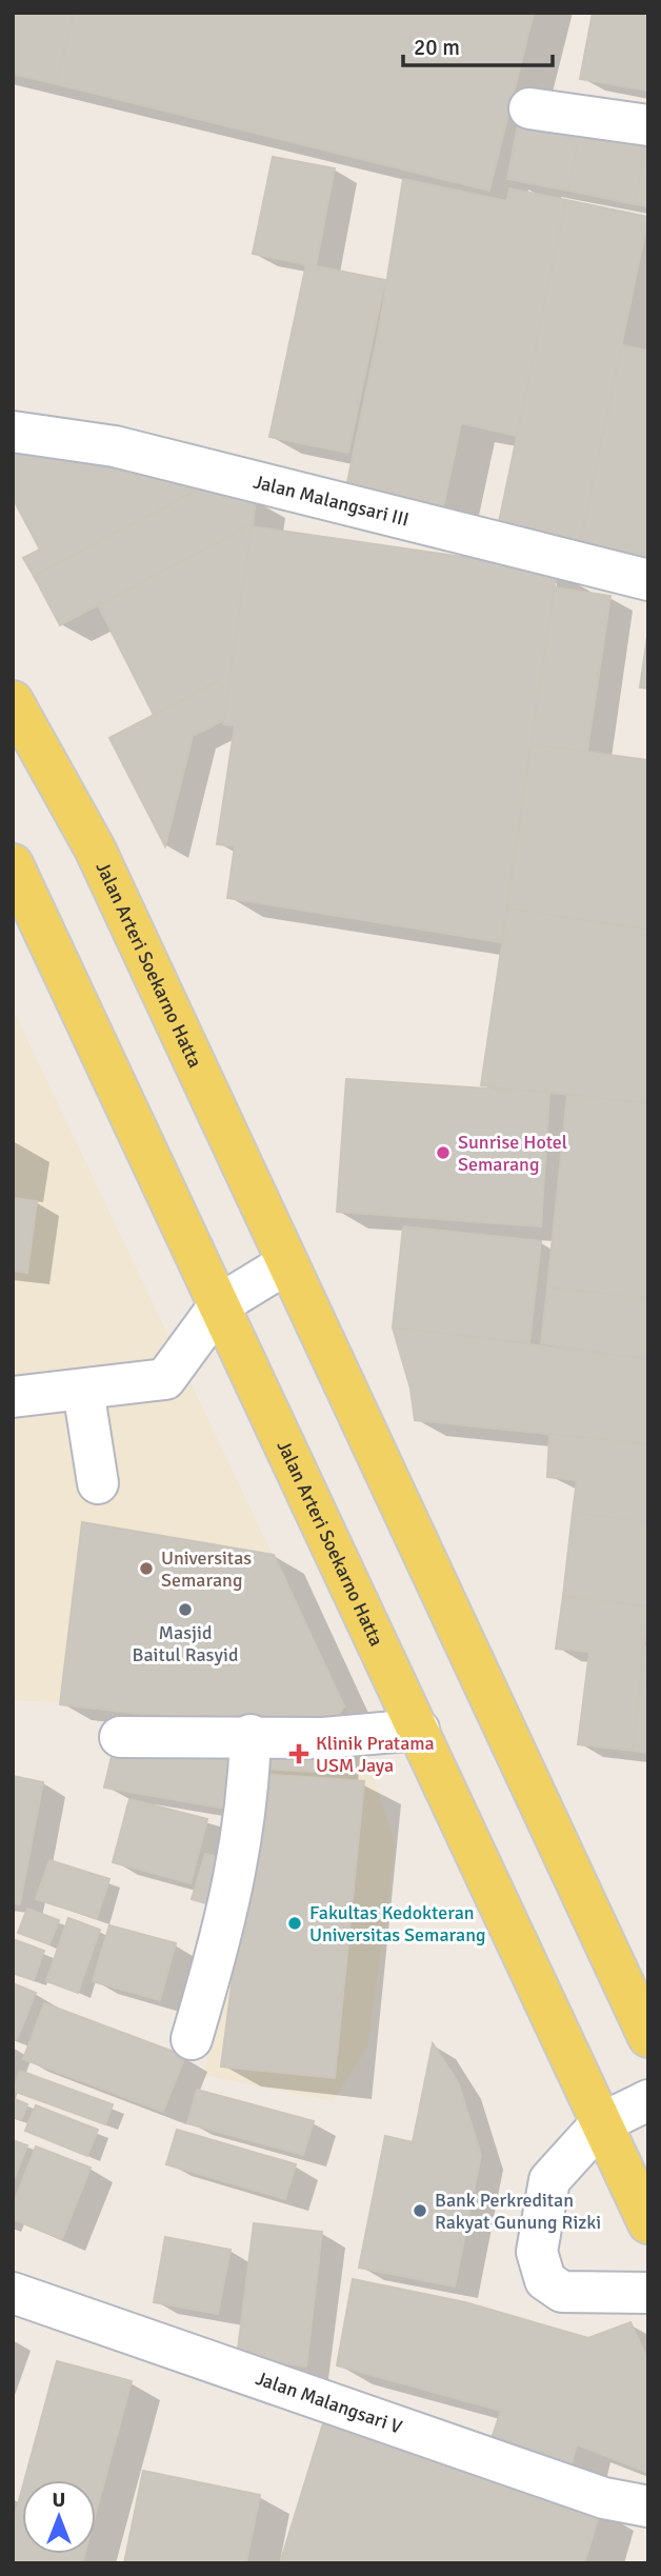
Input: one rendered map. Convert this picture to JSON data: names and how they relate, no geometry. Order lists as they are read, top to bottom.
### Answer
{
  "streets": {
    "main road": ["Jalan Arteri Soekarno Hatta"],
    "street": ["Jalan Malangsari III", "Jalan Malangsari V"]
  },
  "places": {
    "other": [
      "Sunrise Hotel Semarang",
      "Universitas Semarang",
      "Masjid Baitul Rasyid",
      "Fakultas Kedokteran Universitas Semarang",
      "Bank Perkreditan Rakyat Gunung Rizki"
    ],
    "health": ["Klinik Pratama USM Jaya"]
  },
  "scale_bar": "20 m",
  "north": "top"
}
